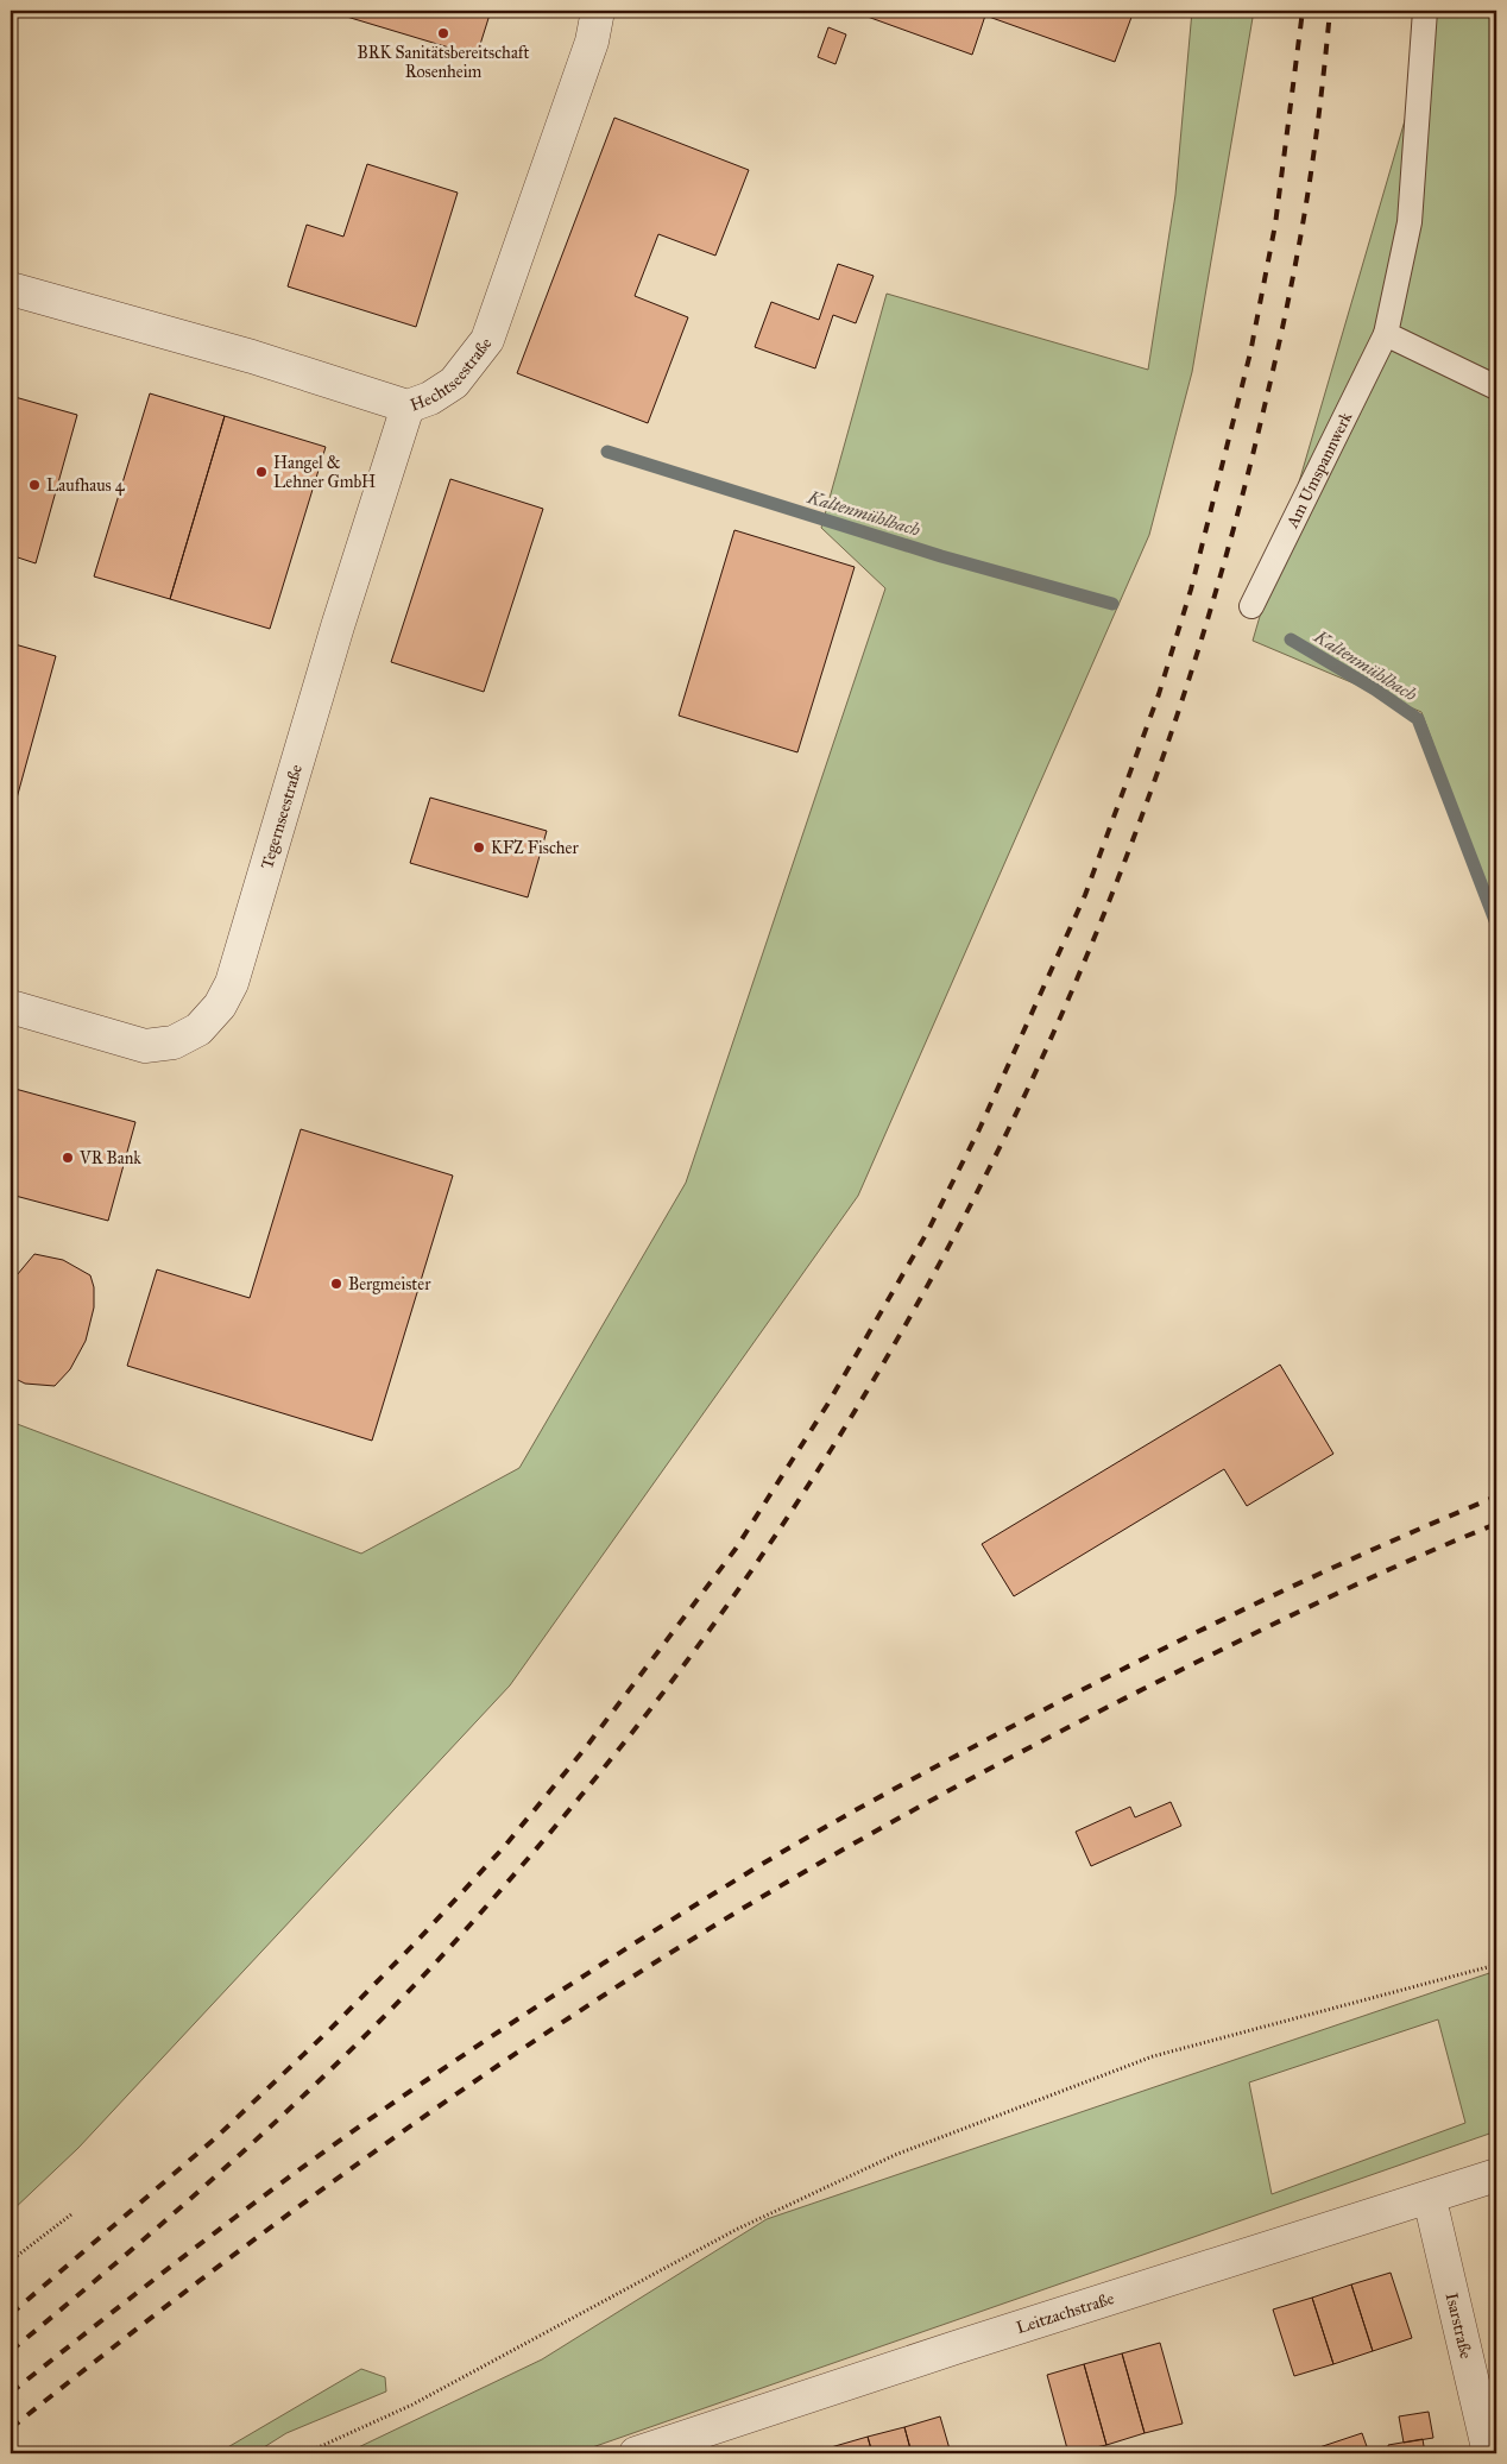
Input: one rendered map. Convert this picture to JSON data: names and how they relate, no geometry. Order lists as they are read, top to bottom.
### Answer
{
  "streets": {
    "street": [
      "Hechtseestraße",
      "Tegernseestraße",
      "Leitzachstraße",
      "Isarstraße"
    ],
    "lane": ["Am Umspannwerk"]
  },
  "crossings": [
    ["Hechtseestraße", "Tegernseestraße"],
    ["Leitzachstraße", "Isarstraße"]
  ],
  "water": ["Kaltenmühlbach"],
  "places": [
    "BRK Sanitätsbereitschaft Rosenheim",
    "Hangel & Lehner GmbH",
    "Laufhaus 4",
    "KFZ Fischer",
    "VR Bank",
    "Bergmeister"
  ]
}
